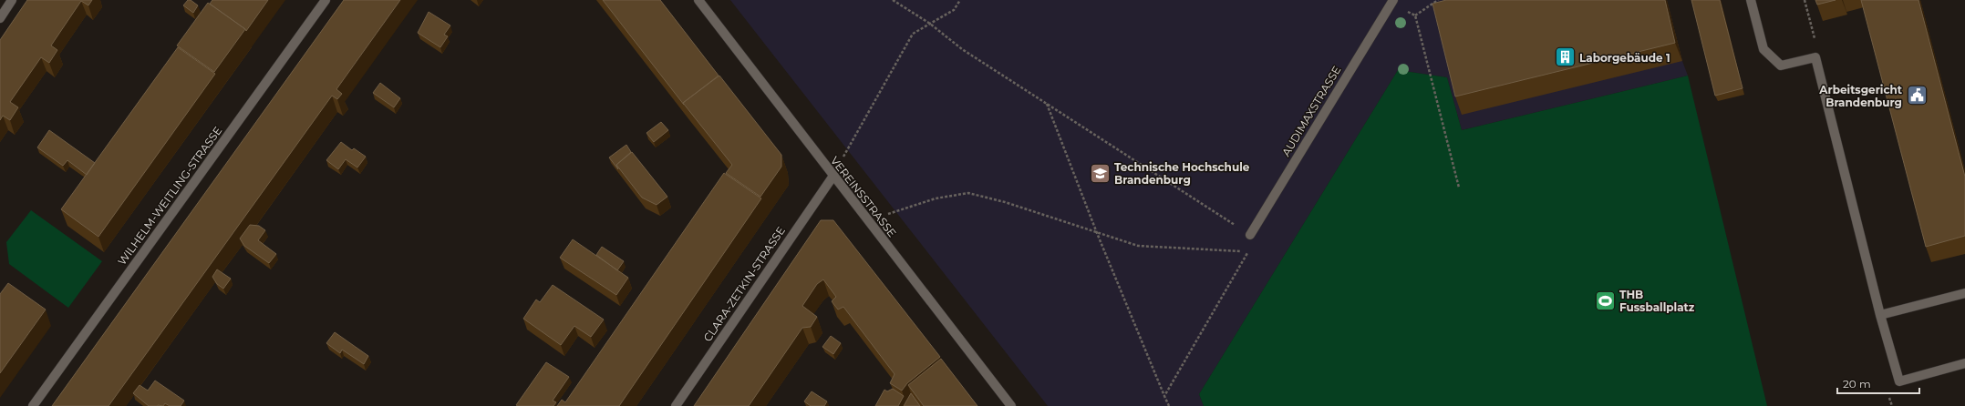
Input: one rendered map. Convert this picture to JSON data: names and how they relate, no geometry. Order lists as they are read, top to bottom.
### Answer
{
  "streets": {
    "street": [
      "AUDIMAXSTRASSE",
      "WILHELM-WEITLING-STRASSE",
      "VEREINSSTRASSE",
      "CLARA-ZETKIN-STRASSE"
    ]
  },
  "crossings": [
    ["VEREINSSTRASSE", "CLARA-ZETKIN-STRASSE"]
  ],
  "places": {
    "building": ["Laborgebäude 1"],
    "public building": ["Arbeitsgericht Brandenburg"],
    "school or university": ["Technische Hochschule Brandenburg"],
    "sports": ["THB Fussballplatz"]
  },
  "scale_bar": "20 m"
}
